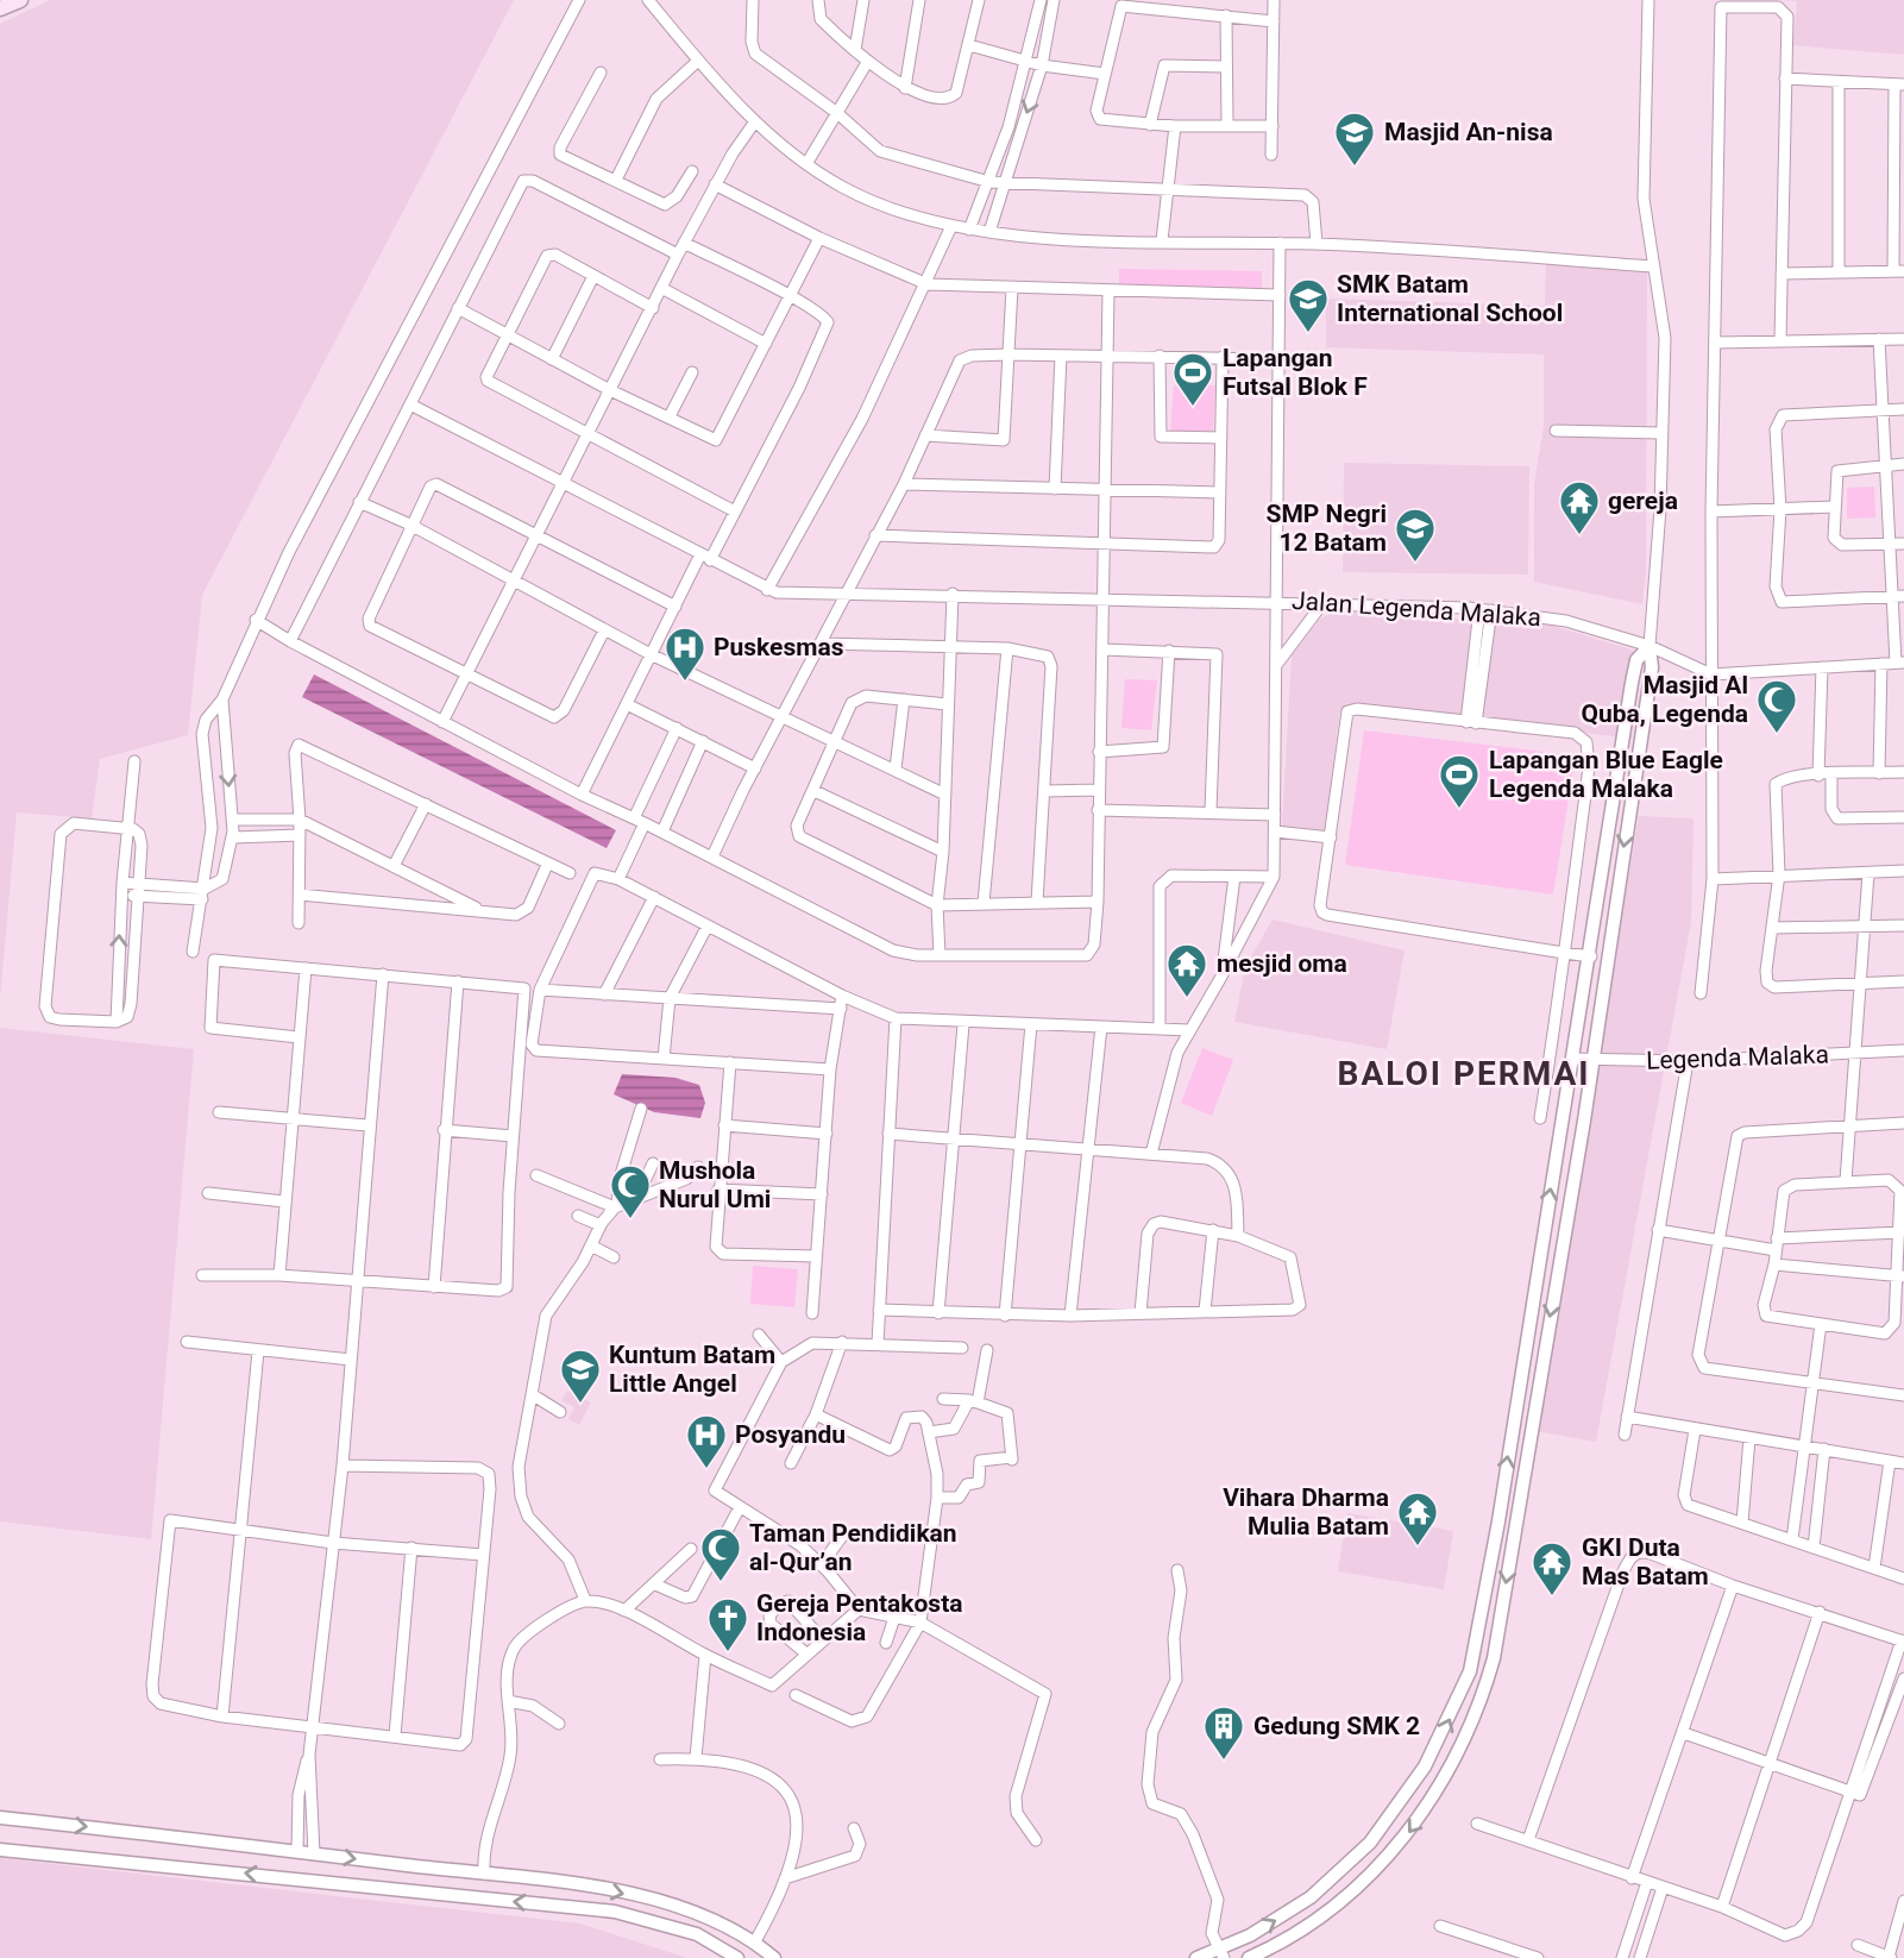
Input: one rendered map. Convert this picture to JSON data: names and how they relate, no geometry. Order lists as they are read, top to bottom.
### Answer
{
  "streets": {
    "street": ["Jalan Legenda Malaka", "Legenda Malaka"]
  },
  "districts": ["BALOI PERMAI"],
  "places": {
    "school or university": [
      "Masjid An-nisa",
      "SMK Batam International School",
      "SMP Negri 12 Batam",
      "Kuntum Batam Little Angel"
    ],
    "sports": ["Lapangan Futsal Blok F", "Lapangan Blue Eagle Legenda Malaka"],
    "temple": [
      "gereja",
      "mesjid oma",
      "Vihara Dharma Mulia Batam",
      "GKI Duta Mas Batam"
    ],
    "hospital": ["Puskesmas", "Posyandu"],
    "mosque": ["Masjid Al Quba, Legenda", "Mushola Nurul Umi", "Taman Pendidikan al-Qur’an"],
    "church": ["Gereja Pentakosta Indonesia"],
    "building": ["Gedung SMK 2"]
  }
}
